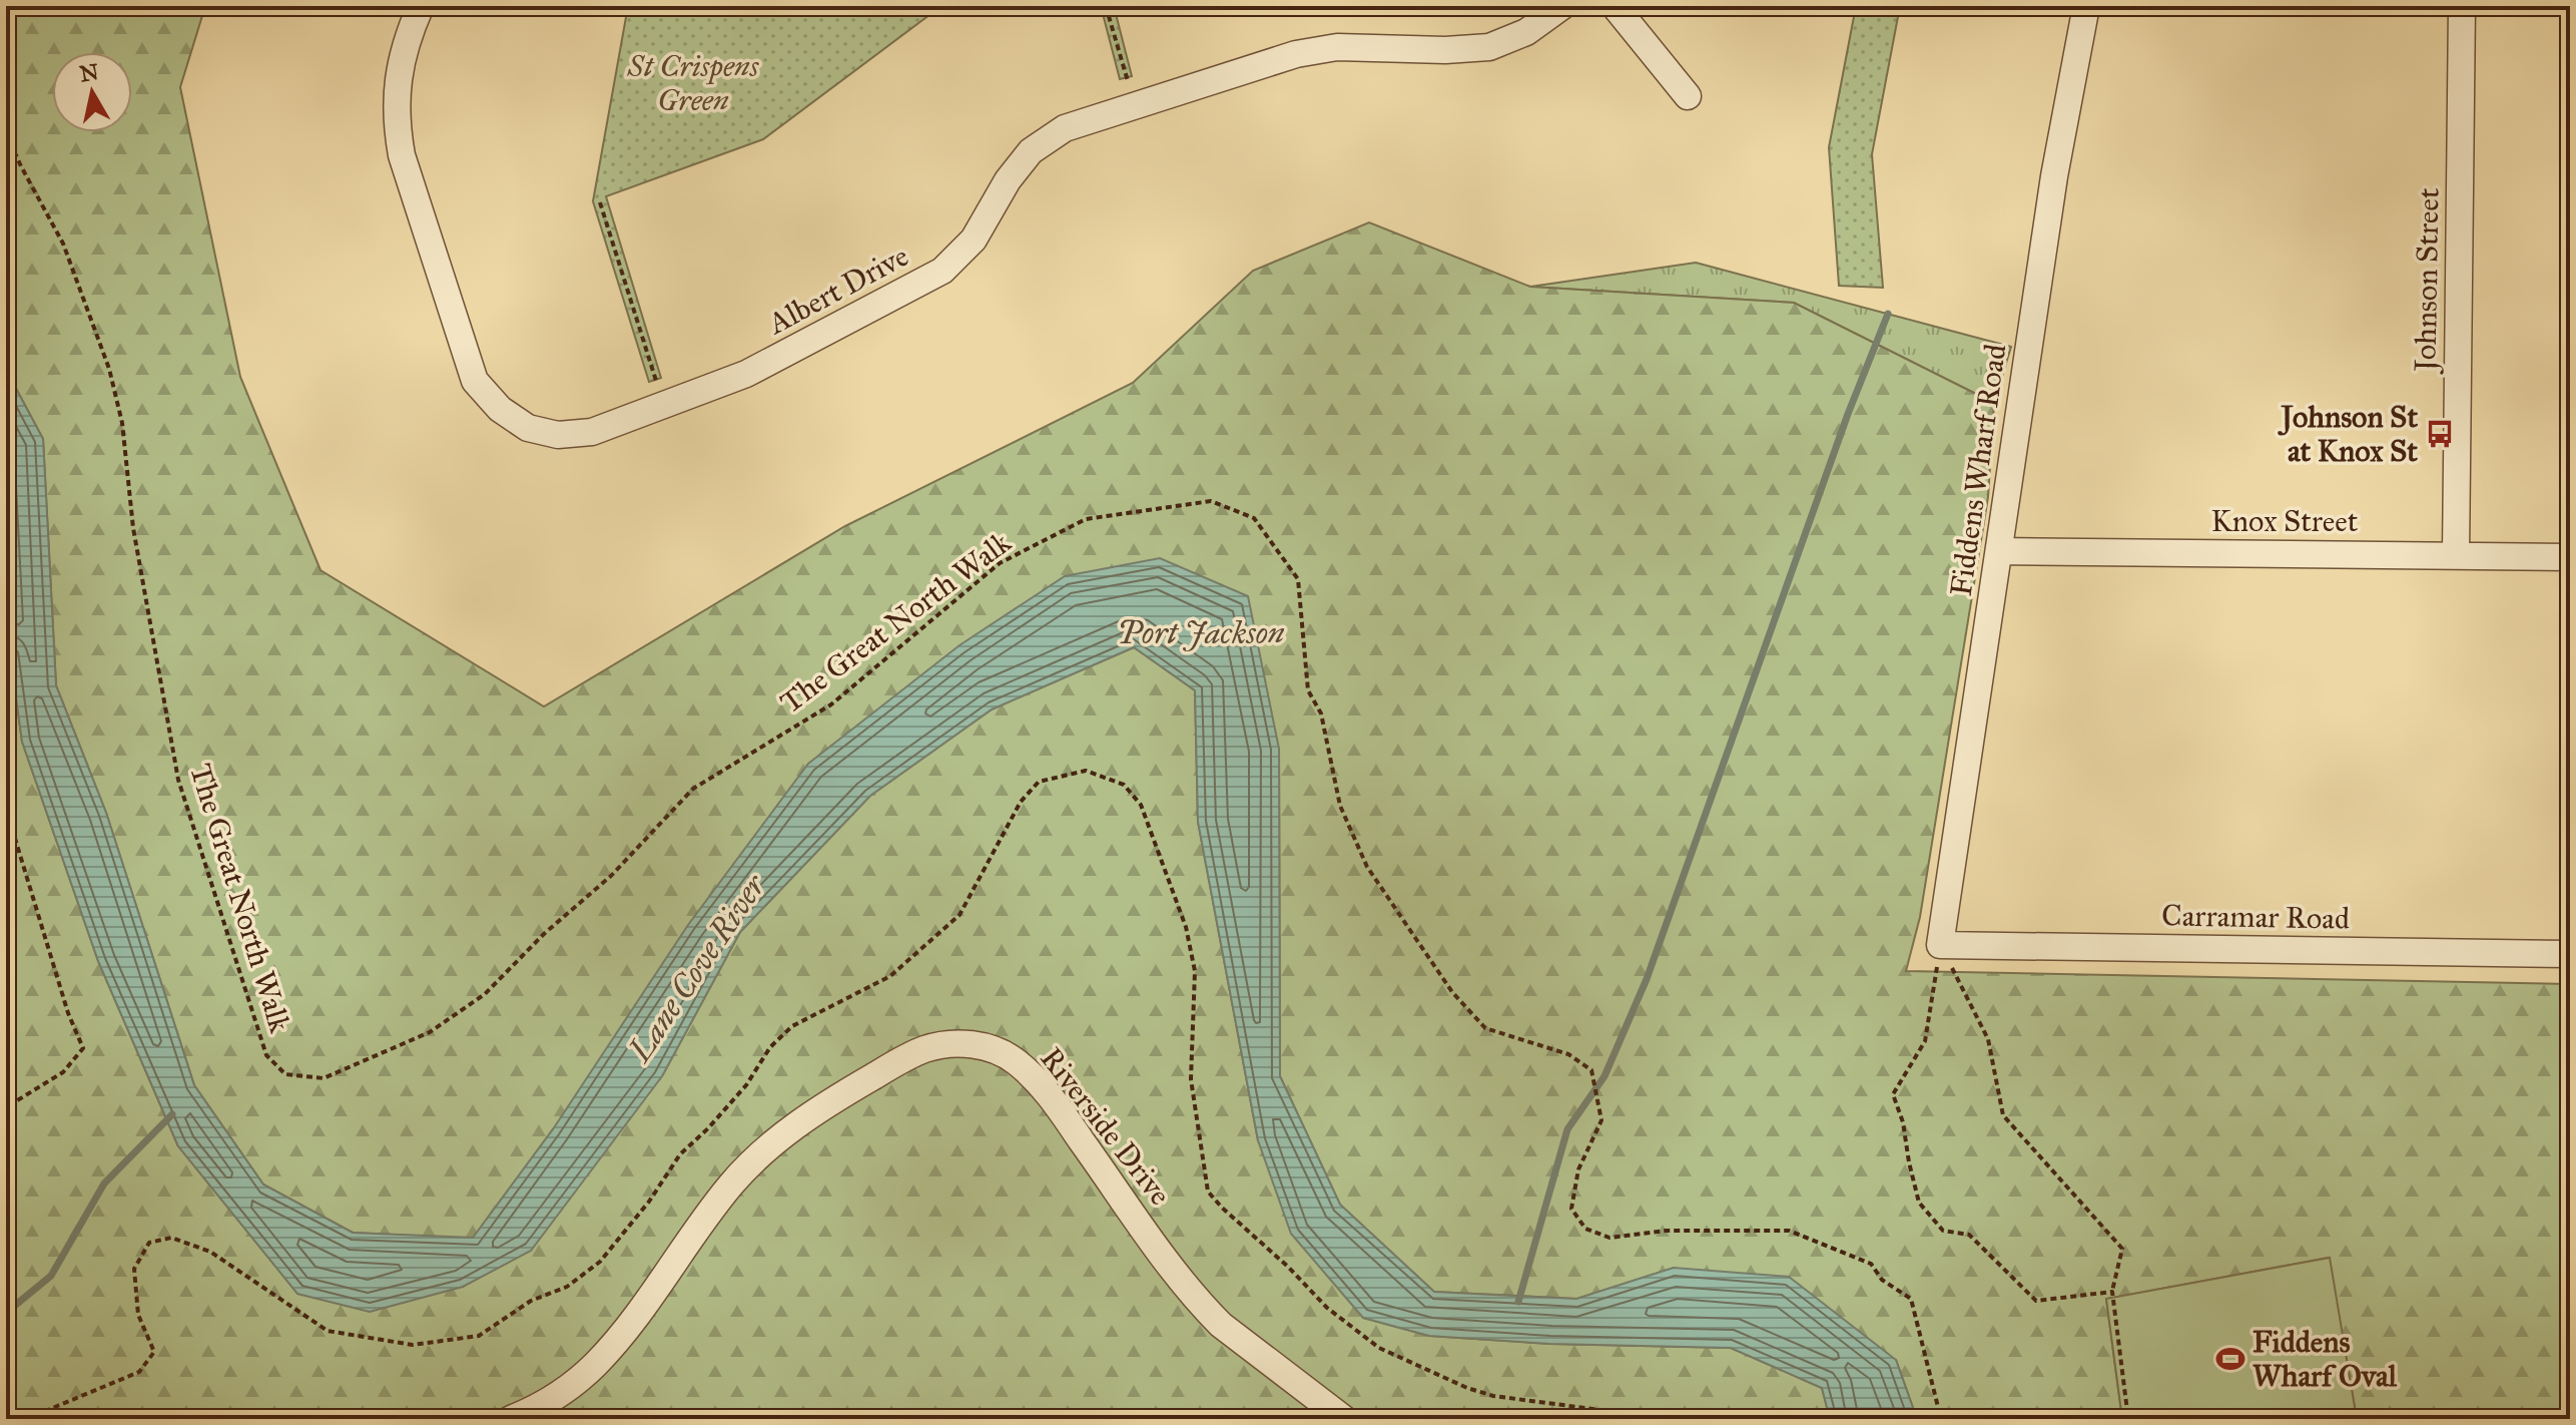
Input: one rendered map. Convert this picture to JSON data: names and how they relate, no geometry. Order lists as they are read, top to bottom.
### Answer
{
  "streets": {
    "street": [
      "Johnson Street",
      "Albert Drive",
      "Fiddens Wharf Road",
      "Knox Street",
      "Carramar Road",
      "Riverside Drive"
    ],
    "path": ["The Great North Walk"]
  },
  "crossings": [
    ["Johnson Street", "Knox Street"],
    ["Fiddens Wharf Road", "Knox Street"],
    ["Fiddens Wharf Road", "Carramar Road"]
  ],
  "water": ["Port Jackson", "Lane Cove River"],
  "parks": ["St Crispens Green"],
  "places": {
    "bus stop": ["Johnson St at Knox St"],
    "sports": ["Fiddens Wharf Oval"]
  },
  "north": "top"
}
